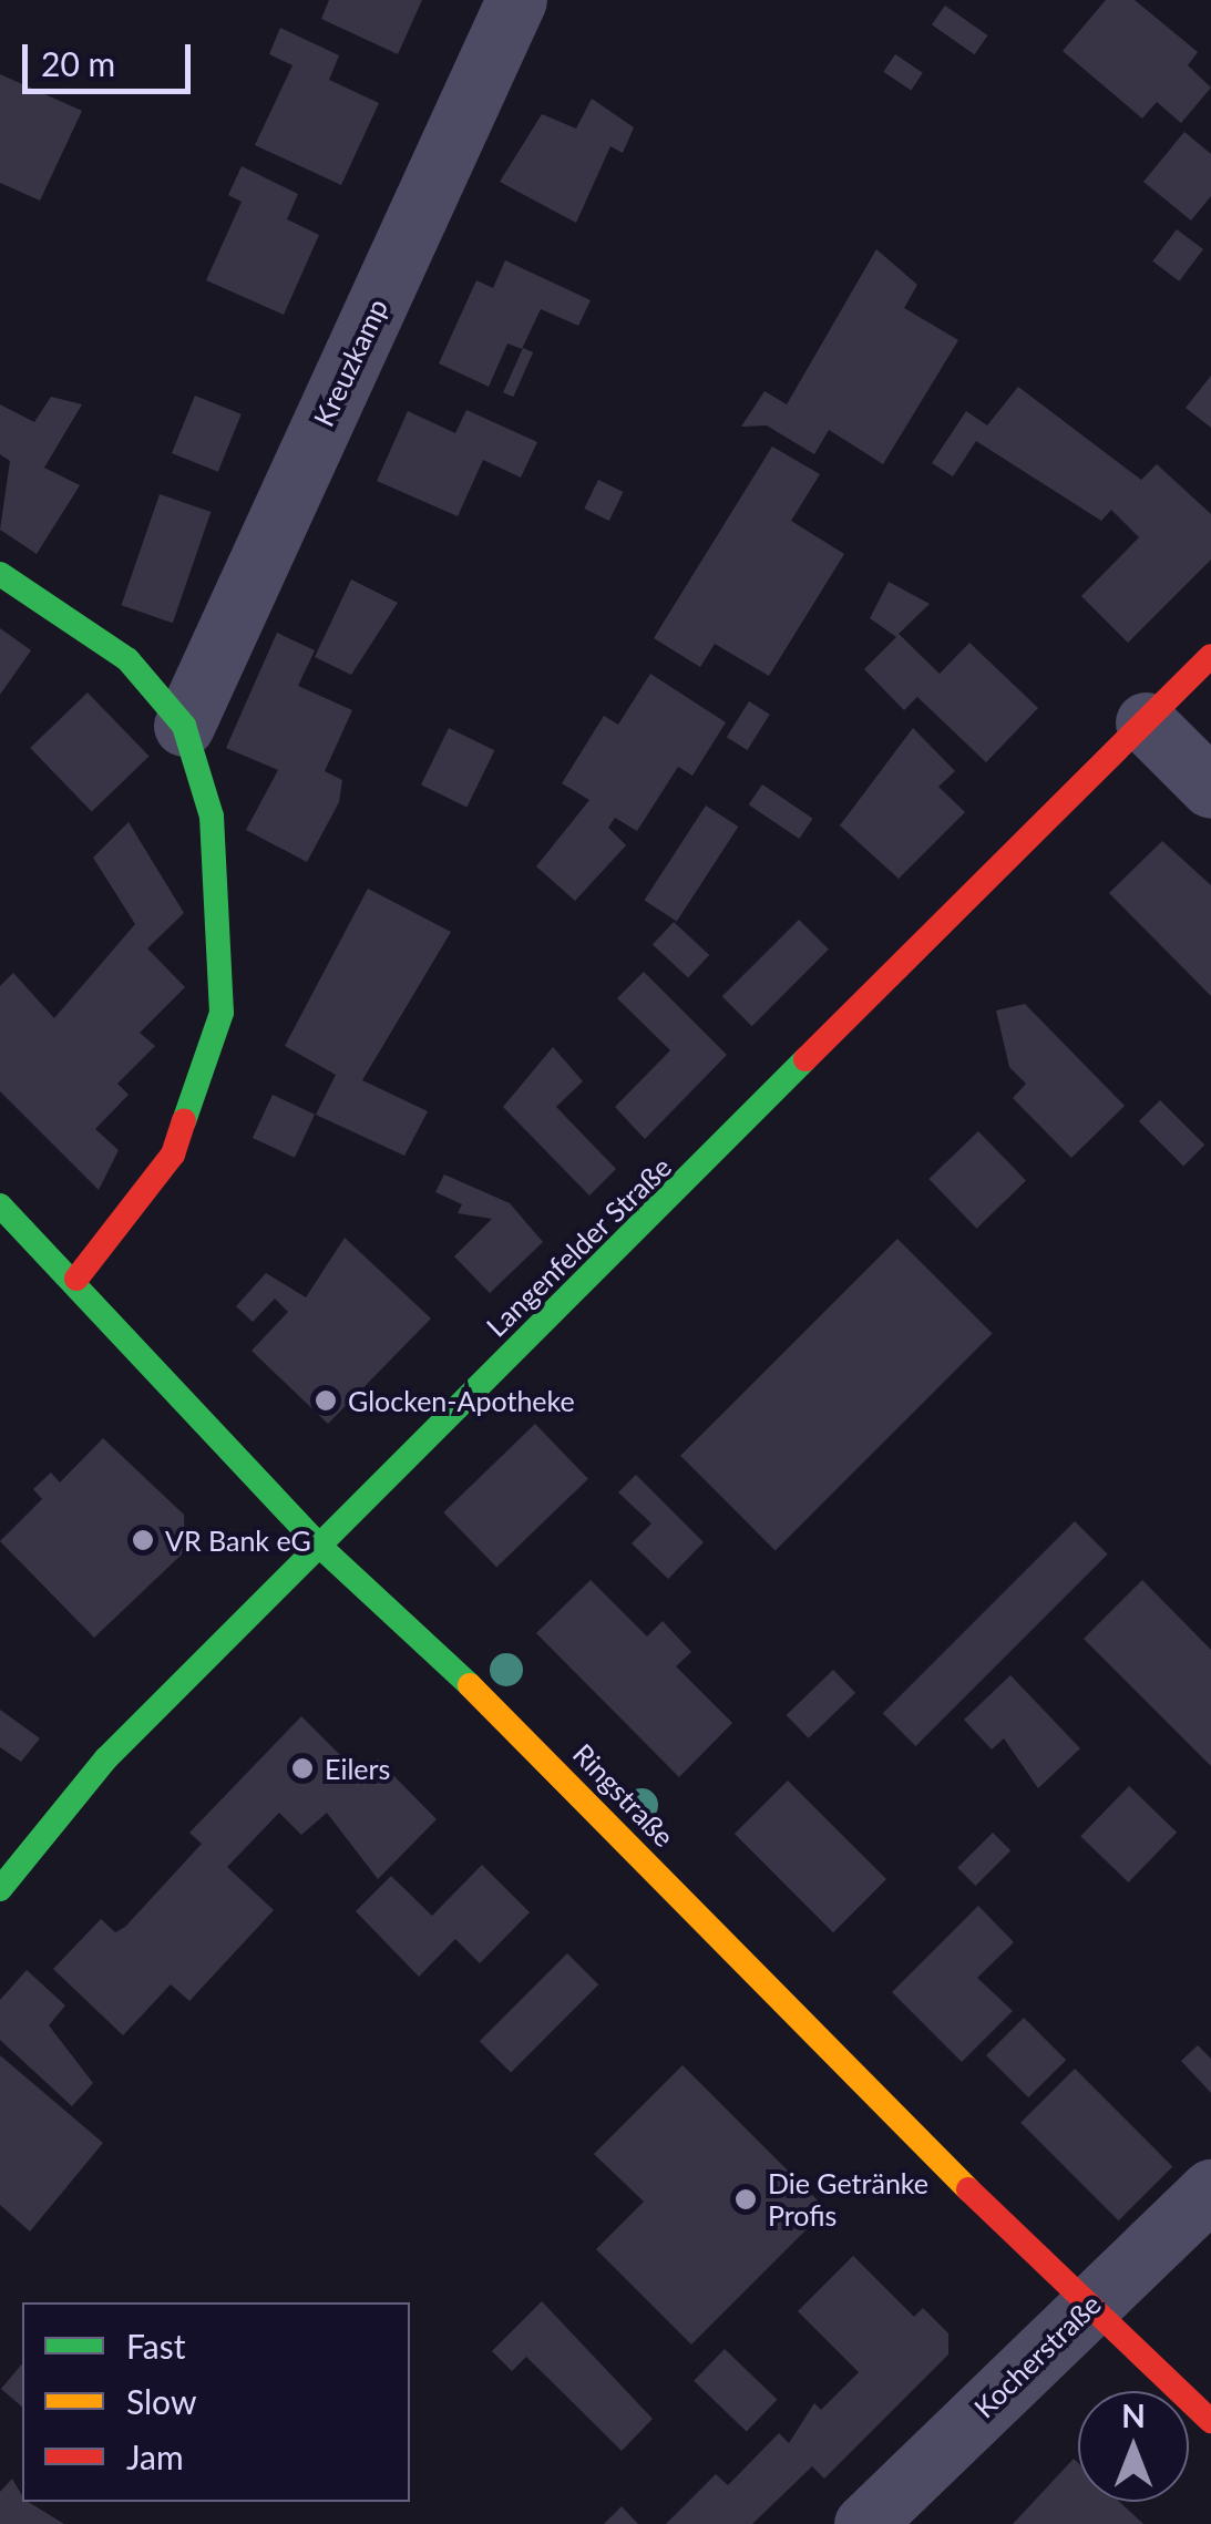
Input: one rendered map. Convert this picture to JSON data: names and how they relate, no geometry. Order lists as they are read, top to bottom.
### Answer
{
  "streets": {
    "street": [
      "Kreuzkamp",
      "Langenfelder Straße",
      "Ringstraße",
      "Kocherstraße"
    ]
  },
  "crossings": [
    ["Langenfelder Straße", "Ringstraße"],
    ["Ringstraße", "Kocherstraße"]
  ],
  "places": [
    "Glocken-Apotheke",
    "VR Bank eG",
    "Eilers",
    "Die Getränke Profis"
  ],
  "legend": ["Fast", "Slow", "Jam"],
  "scale_bar": "20 m",
  "north": "top"
}
